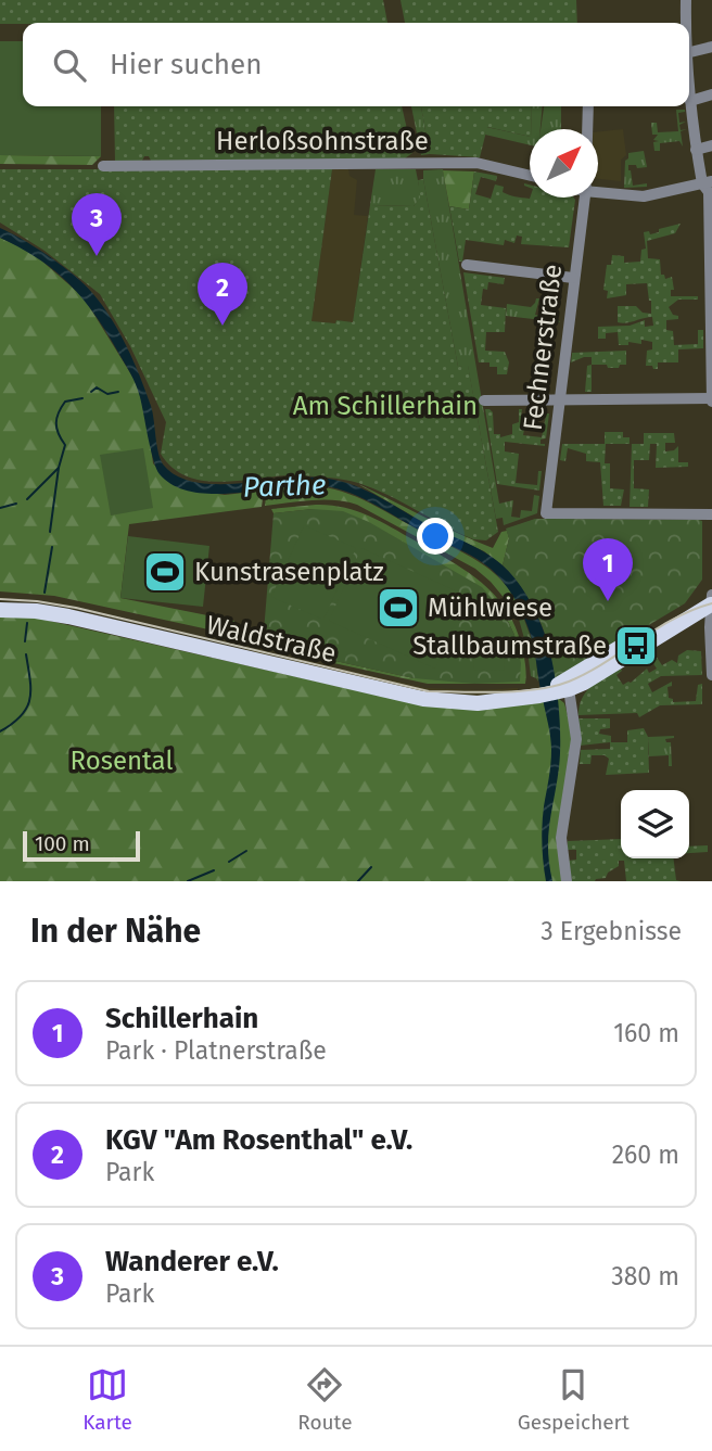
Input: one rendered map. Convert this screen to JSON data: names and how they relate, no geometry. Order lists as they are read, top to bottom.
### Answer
{
  "streets": {
    "main road": ["Waldstraße"],
    "street": ["Herloßsohnstraße", "Fechnerstraße"]
  },
  "water": ["Parthe"],
  "parks": ["Am Schillerhain", "Rosental"],
  "places": {
    "sports": ["Kunstrasenplatz", "Mühlwiese"],
    "bus stop": ["Stallbaumstraße"]
  },
  "scale_bar": "100 m",
  "north": "top right",
  "page": {
    "search": "Hier suchen",
    "pins": ["3", "2", "1"],
    "scale": "100 m",
    "heading": ["In der Nähe", "3 Ergebnisse"],
    "list": [
      {
        "mark": "1",
        "name": "Schillerhain",
        "note": "Park · Platnerstraße",
        "value": "160 m"
      },
      {
        "mark": "2",
        "name": "KGV \"Am Rosenthal\" e.V.",
        "note": "Park",
        "value": "260 m"
      },
      {
        "mark": "3",
        "name": "Wanderer e.V.",
        "note": "Park",
        "value": "380 m"
      }
    ],
    "nav": ["Karte", "Route", "Gespeichert"]
  }
}
